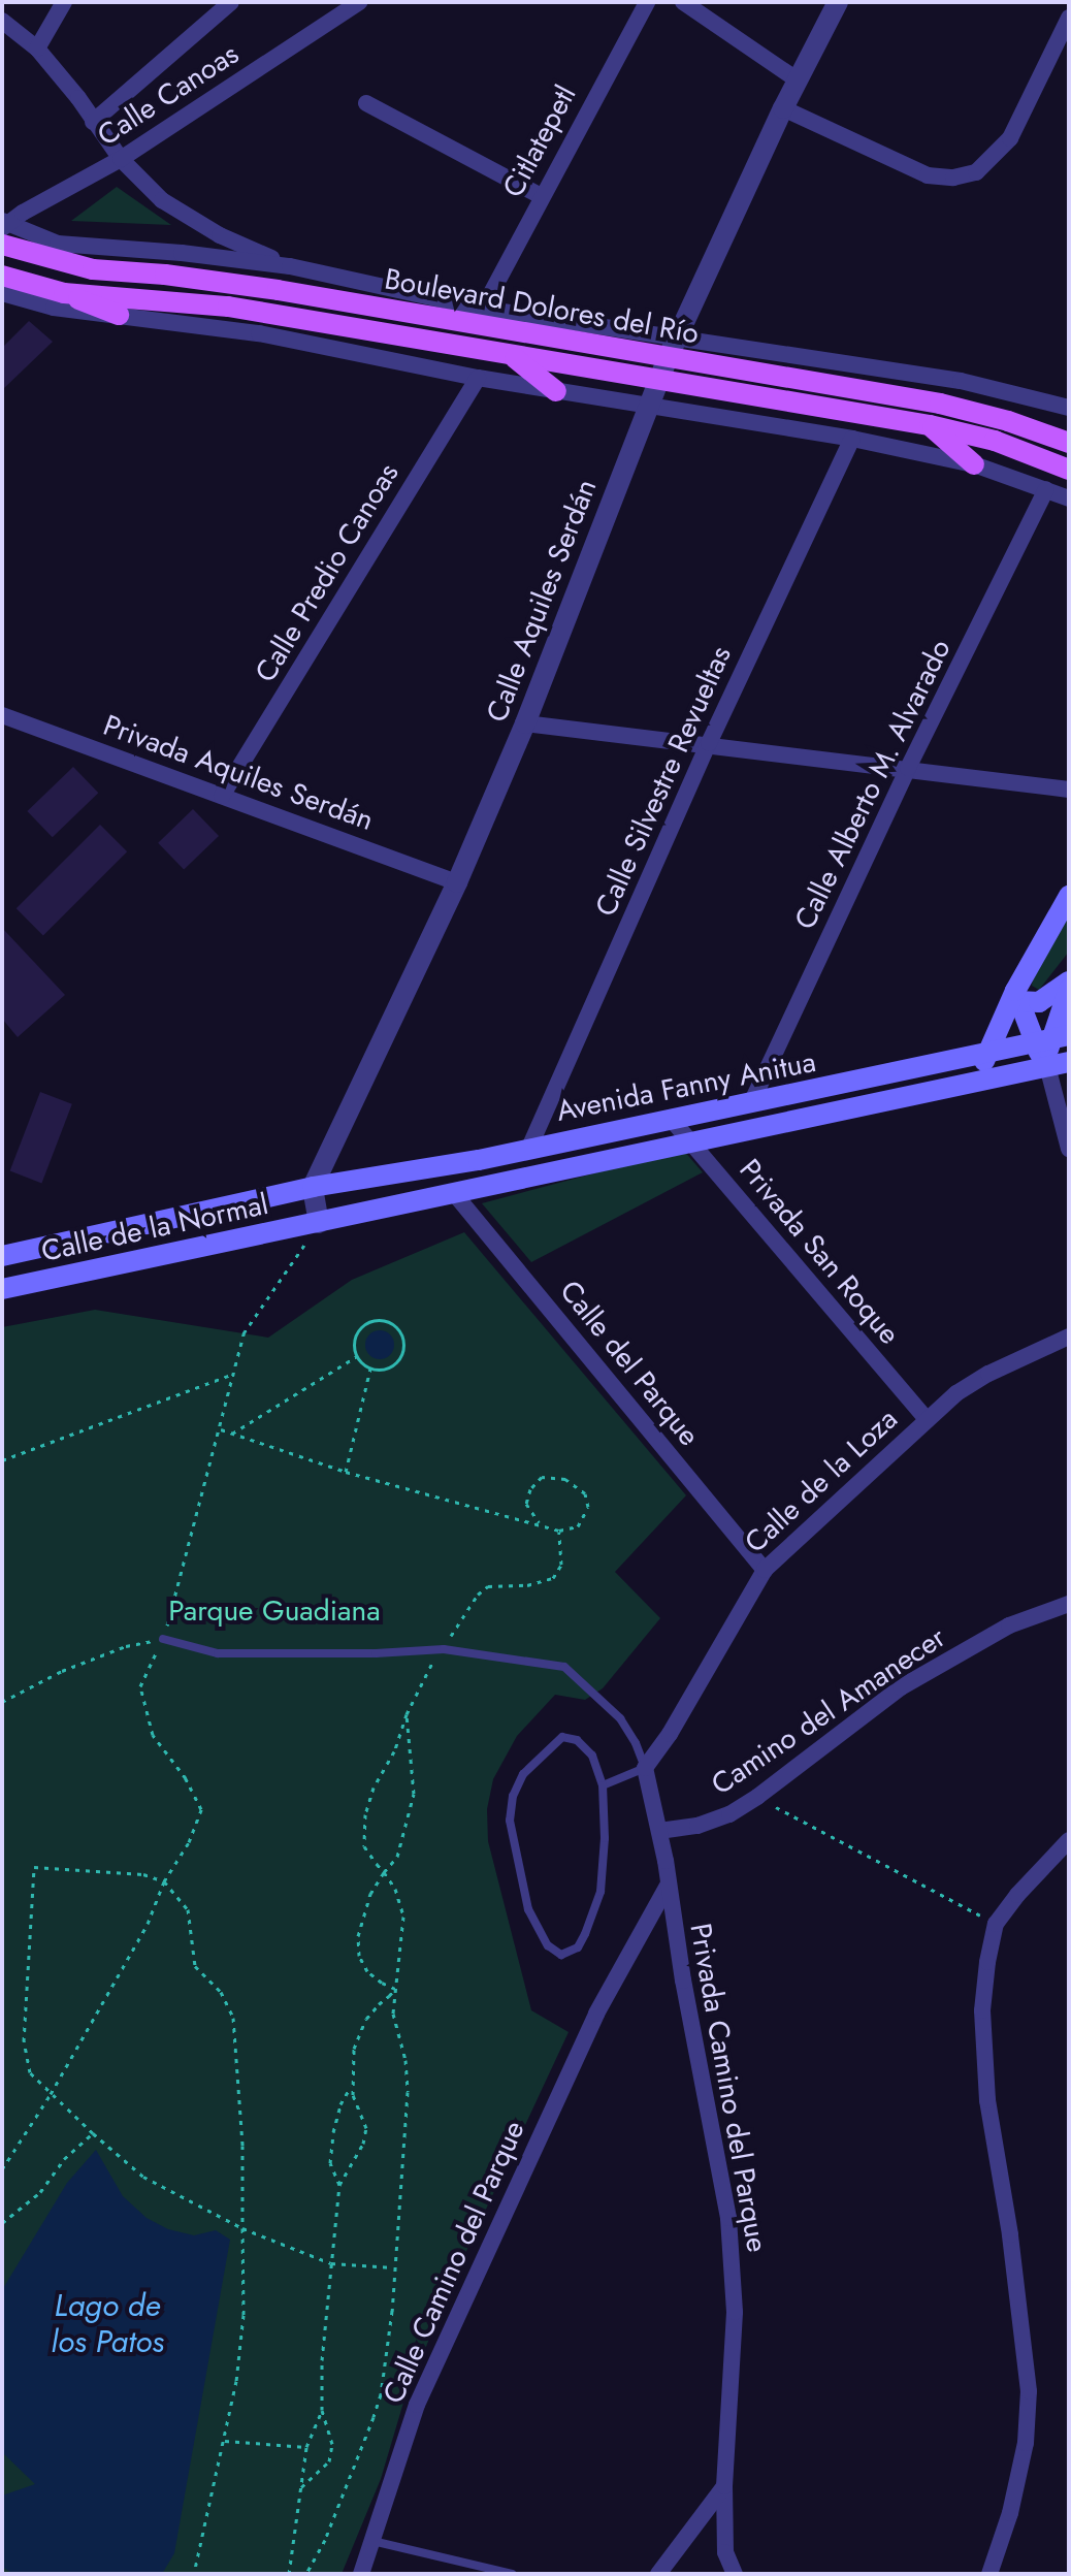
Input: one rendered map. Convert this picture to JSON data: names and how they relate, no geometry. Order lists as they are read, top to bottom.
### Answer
{
  "streets": {
    "main road": ["Boulevard Dolores del Río", "Avenida Fanny Anitua", "Calle de la Normal"],
    "street": [
      "Calle Canoas",
      "Citlatepetl",
      "Calle Predio Canoas",
      "Calle Aquiles Serdán",
      "Privada Aquiles Serdán",
      "Calle Silvestre Revueltas",
      "Calle Alberto M. Alvarado",
      "Privada San Roque",
      "Calle del Parque",
      "Calle de la Loza",
      "Camino del Amanecer",
      "Privada Camino del Parque",
      "Calle Camino del Parque"
    ]
  },
  "crossings": [
    ["Boulevard Dolores del Río", "Calle Aquiles Serdán"],
    ["Calle Predio Canoas", "Privada Aquiles Serdán"],
    ["Calle Aquiles Serdán", "Privada Aquiles Serdán"],
    ["Calle Aquiles Serdán", "Avenida Fanny Anitua"],
    ["Calle Aquiles Serdán", "Calle de la Normal"],
    ["Calle Silvestre Revueltas", "Avenida Fanny Anitua"],
    ["Calle Alberto M. Alvarado", "Avenida Fanny Anitua"],
    ["Avenida Fanny Anitua", "Calle de la Normal"],
    ["Avenida Fanny Anitua", "Privada San Roque"],
    ["Avenida Fanny Anitua", "Calle del Parque"],
    ["Privada San Roque", "Calle de la Loza"],
    ["Calle del Parque", "Calle de la Loza"],
    ["Privada Camino del Parque", "Calle Camino del Parque"]
  ],
  "water": ["Lago de los Patos"],
  "parks": ["Parque Guadiana"]
}
